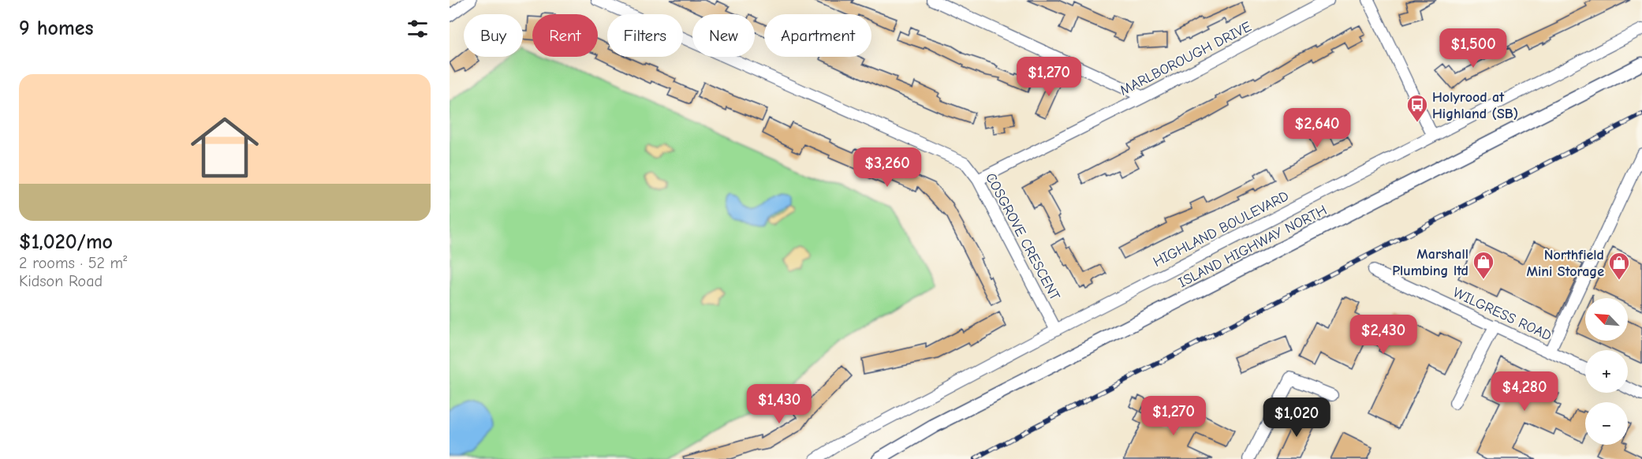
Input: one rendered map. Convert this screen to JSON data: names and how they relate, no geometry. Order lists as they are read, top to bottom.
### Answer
{
  "streets": {
    "main road": ["ISLAND HIGHWAY NORTH"],
    "street": [
      "MARLBOROUGH DRIVE",
      "HIGHLAND BOULEVARD",
      "COSGROVE CRESCENT",
      "WILGRESS ROAD"
    ]
  },
  "crossings": [
    ["MARLBOROUGH DRIVE", "COSGROVE CRESCENT"],
    ["HIGHLAND BOULEVARD", "COSGROVE CRESCENT"]
  ],
  "places": {
    "bus stop": ["Holyrood at Highland (SB)"],
    "shop": ["Marshall Plumbing ltd", "Northfield Mini Storage"]
  },
  "north": "top left",
  "page": {
    "heading": "9 homes",
    "chip": [
      "Buy",
      "Rent",
      "Filters",
      "New",
      "Apartment"
    ],
    "price": [
      "$1,500",
      "$1,270",
      "$2,640",
      "$3,260",
      "$2,430",
      "$4,280",
      "$1,430",
      "$1,270",
      "$1,020"
    ],
    "list": [
      {
        "name": "$1,020/mo",
        "note": "2 rooms · 52 m² · Kidson Road"
      }
    ],
    "map_buttons": ["+", "−"]
  }
}
